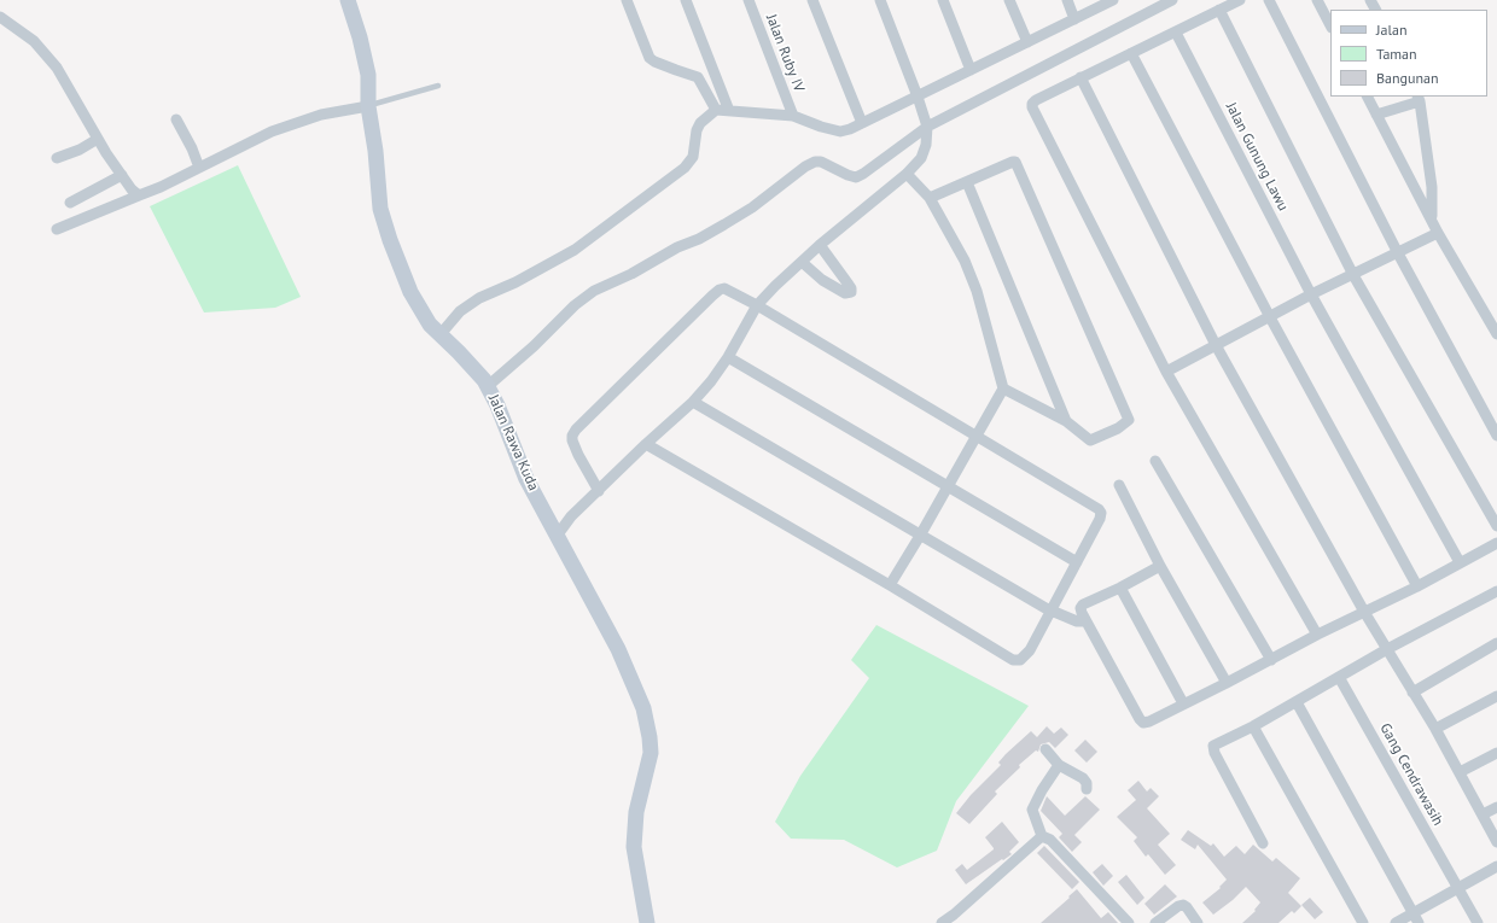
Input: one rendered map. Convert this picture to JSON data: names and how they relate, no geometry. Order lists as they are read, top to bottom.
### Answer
{
  "streets": {
    "street": [
      "Jalan Ruby IV",
      "Jalan Gunung Lawu",
      "Jalan Rawa Kuda",
      "Gang Cendrawasih"
    ]
  },
  "legend": ["Jalan", "Taman", "Bangunan"]
}
